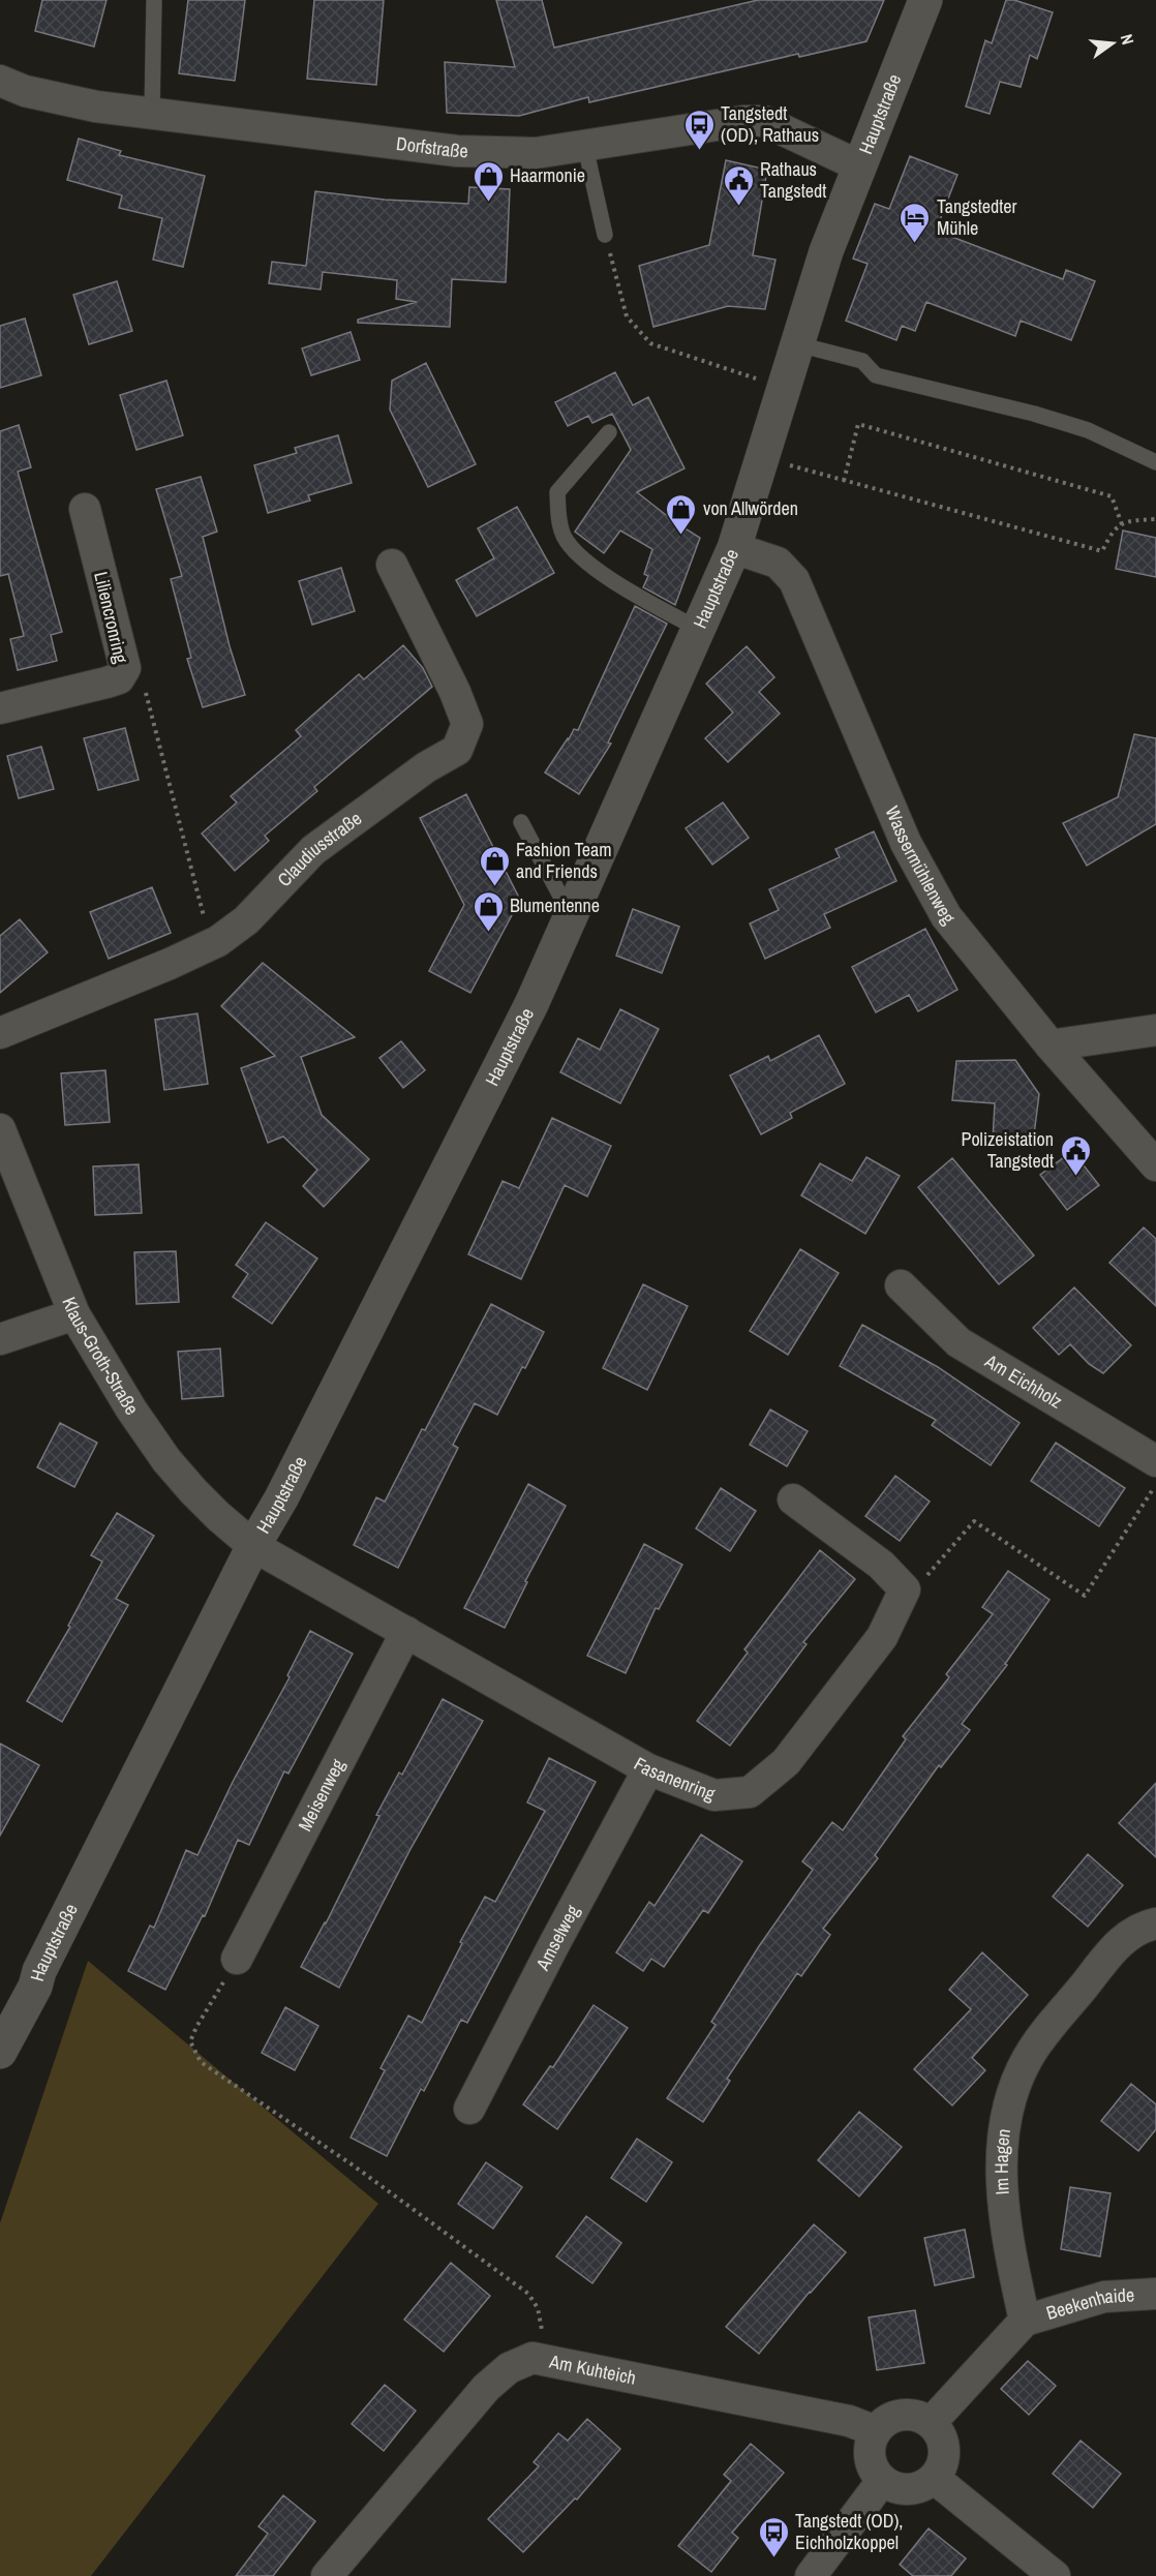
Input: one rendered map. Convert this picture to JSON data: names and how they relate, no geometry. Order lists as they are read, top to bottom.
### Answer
{
  "streets": {
    "street": [
      "Hauptstraße",
      "Dorfstraße",
      "Liliencronring",
      "Claudiusstraße",
      "Wassermühlenweg",
      "Klaus-Groth-Straße",
      "Am Eichholz",
      "Fasanenring",
      "Meisenweg",
      "Amselweg",
      "Im Hagen",
      "Beekenhaide",
      "Am Kuhteich"
    ]
  },
  "crossings": [
    ["Hauptstraße", "Dorfstraße"],
    ["Hauptstraße", "Wassermühlenweg"],
    ["Hauptstraße", "Klaus-Groth-Straße"],
    ["Hauptstraße", "Fasanenring"],
    ["Klaus-Groth-Straße", "Fasanenring"],
    ["Fasanenring", "Meisenweg"],
    ["Fasanenring", "Amselweg"],
    ["Im Hagen", "Beekenhaide"]
  ],
  "places": {
    "bus stop": ["Tangstedt (OD), Rathaus", "Tangstedt (OD), Eichholzkoppel"],
    "shop": [
      "Haarmonie",
      "von Allwörden",
      "Fashion Team and Friends",
      "Blumentenne"
    ],
    "public building": ["Rathaus Tangstedt", "Polizeistation Tangstedt"],
    "hotel": ["Tangstedter Mühle"]
  },
  "north": "right"
}
